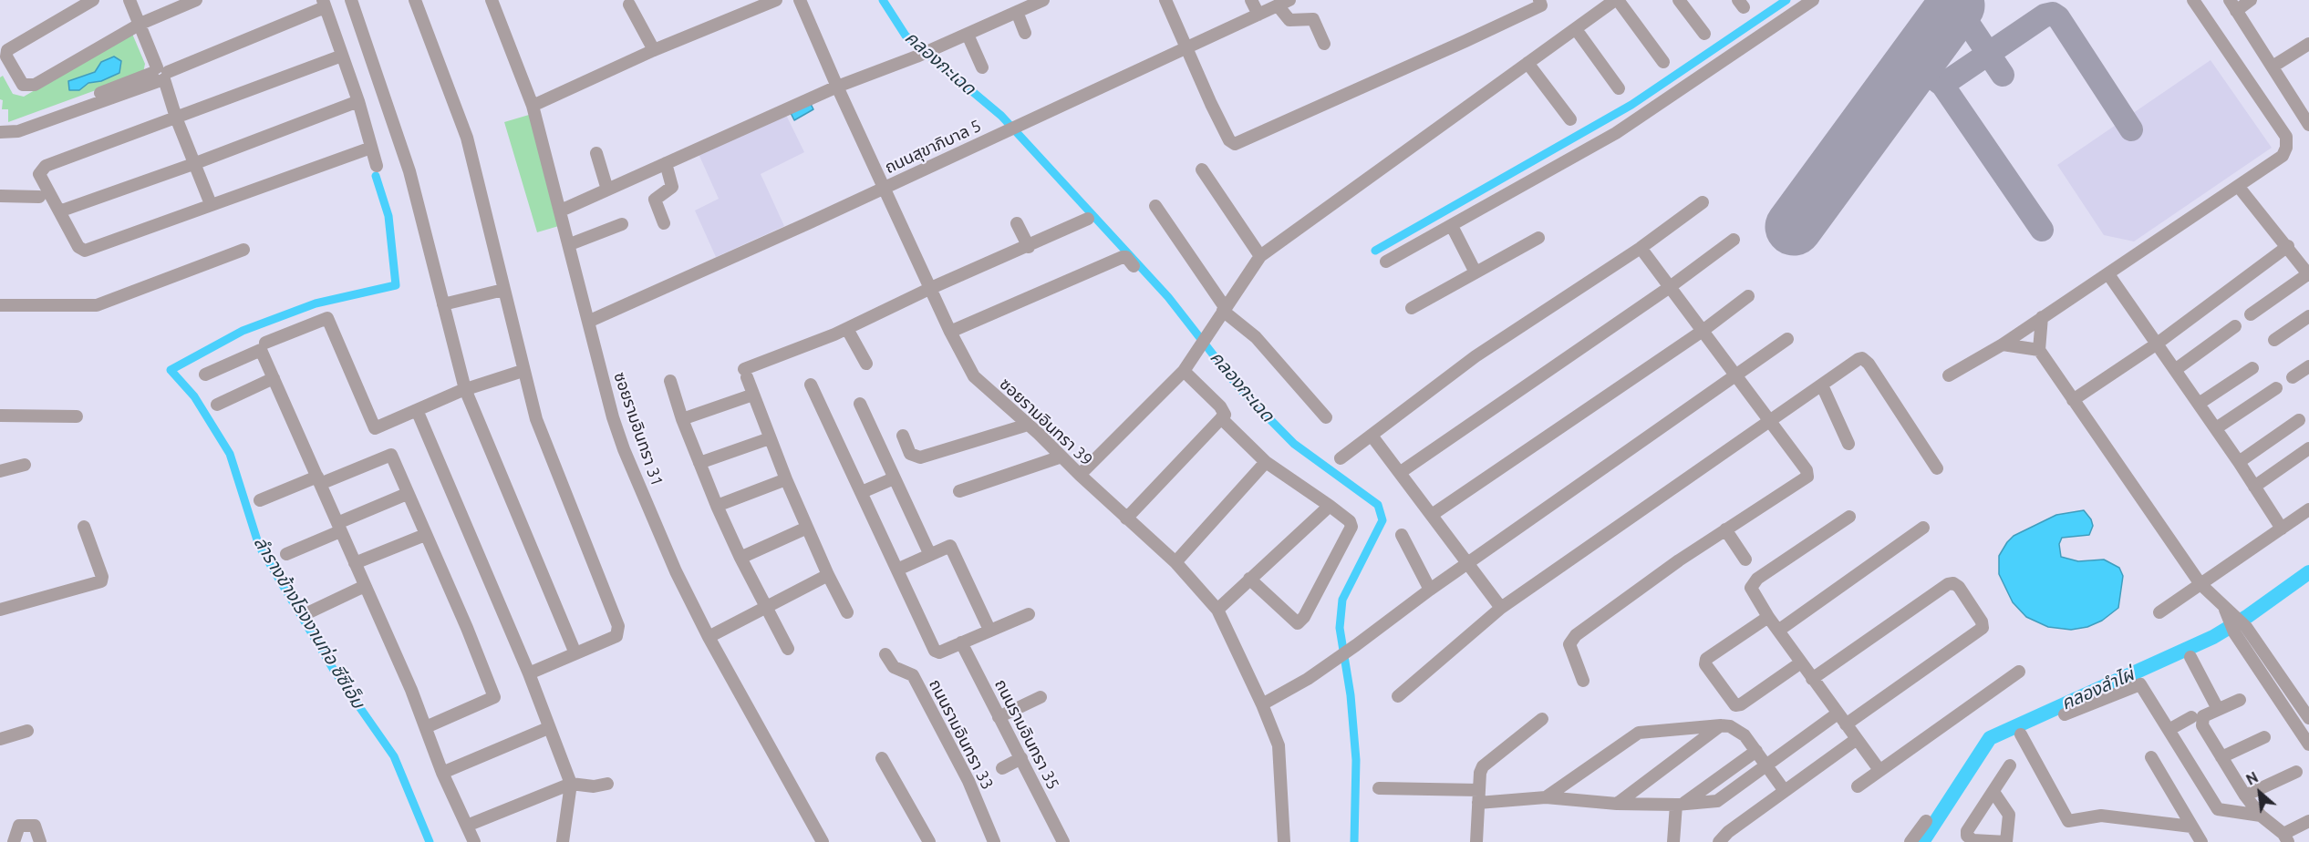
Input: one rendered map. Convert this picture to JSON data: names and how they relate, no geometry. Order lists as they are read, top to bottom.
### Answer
{
  "streets": {
    "street": [
      "ถนนสุขาภิบาล 5",
      "ซอยรามอินทรา 39",
      "ซอยรามอินทรา 31",
      "ถนนรามอินทรา 33",
      "ถนนรามอินทรา 35"
    ]
  },
  "crossings": [
    ["ถนนสุขาภิบาล 5", "ซอยรามอินทรา 39"],
    ["ถนนสุขาภิบาล 5", "ซอยรามอินทรา 31"]
  ],
  "water": ["คลองกะเฉด", "ลำรางข้างโรงงานท่อ ซีซีเอ็ม", "คลองลำไผ่"],
  "north": "top left"
}
